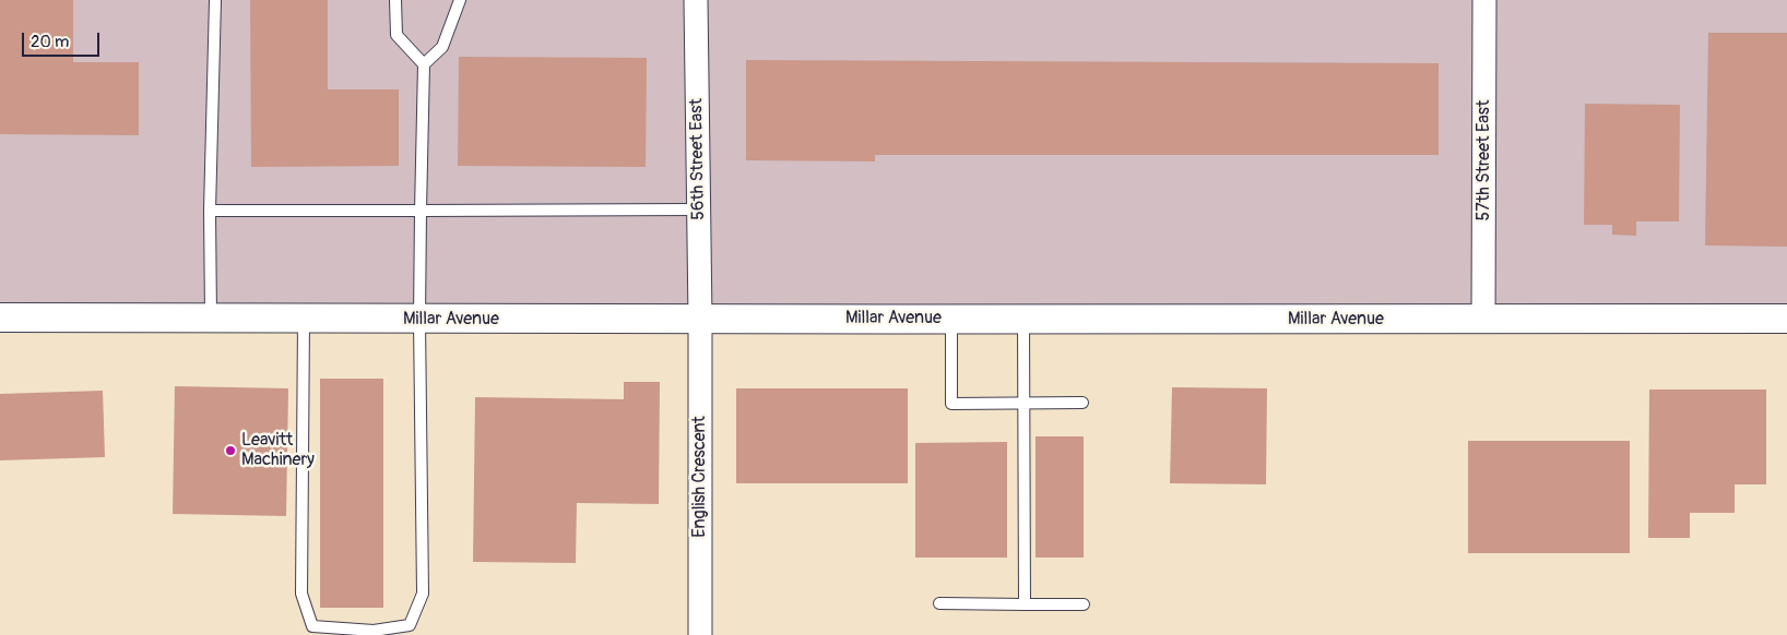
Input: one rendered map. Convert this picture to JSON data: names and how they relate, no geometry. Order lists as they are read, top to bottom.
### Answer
{
  "streets": {
    "street": [
      "56th Street East",
      "57th Street East",
      "Millar Avenue",
      "English Crescent"
    ]
  },
  "crossings": [
    ["56th Street East", "Millar Avenue"],
    ["56th Street East", "English Crescent"],
    ["57th Street East", "Millar Avenue"],
    ["Millar Avenue", "English Crescent"]
  ],
  "places": ["Leavitt Machinery"],
  "scale_bar": "20 m"
}
